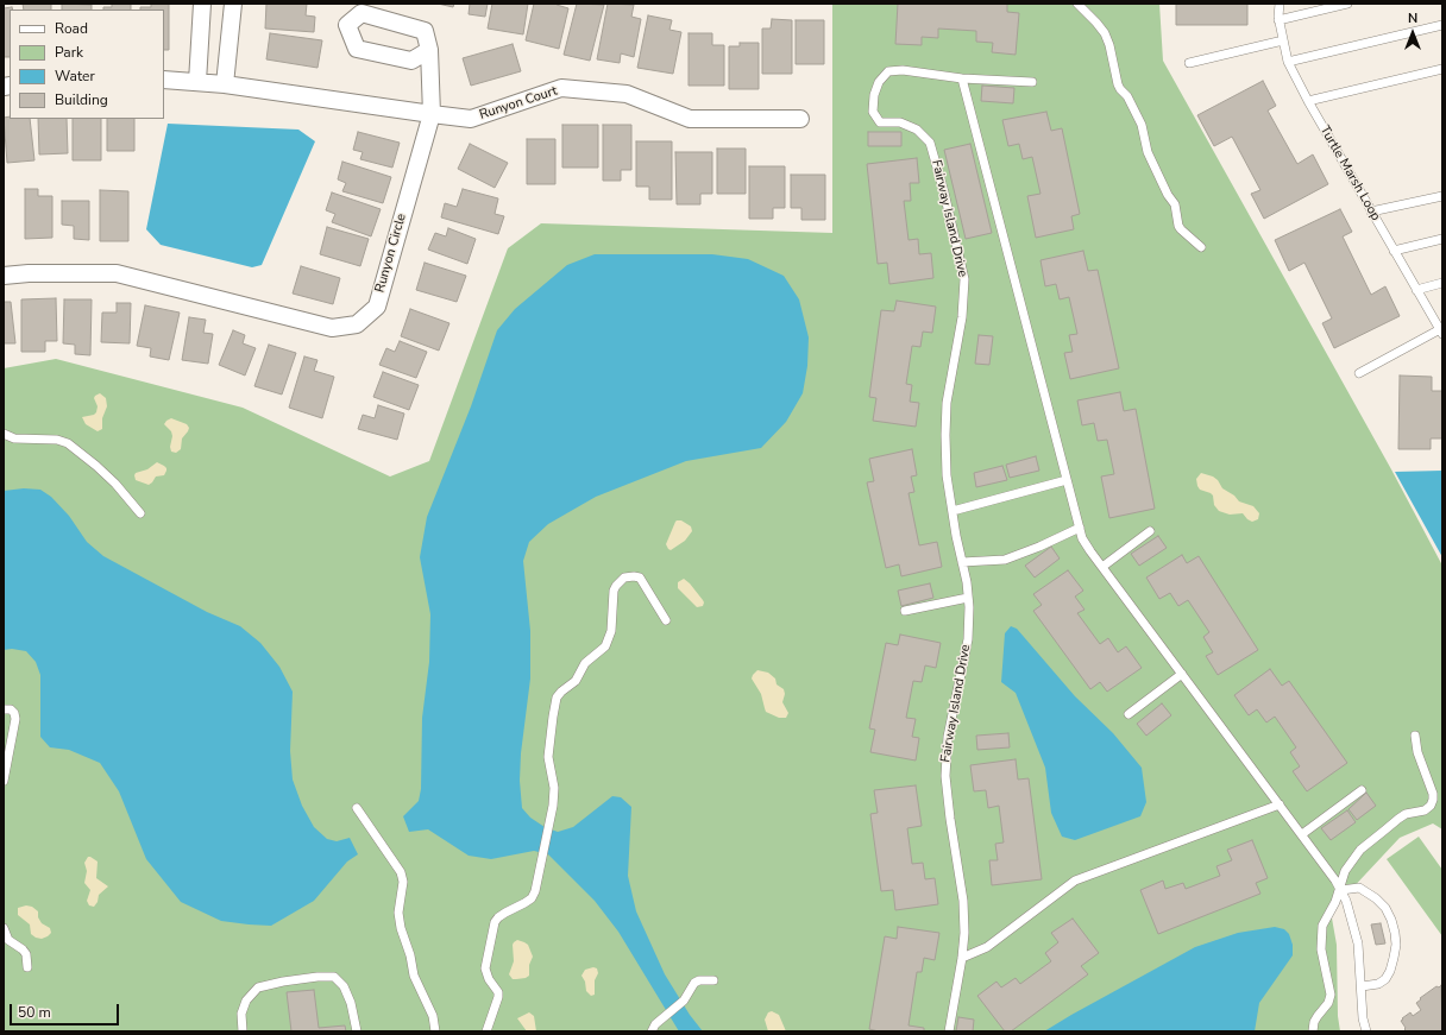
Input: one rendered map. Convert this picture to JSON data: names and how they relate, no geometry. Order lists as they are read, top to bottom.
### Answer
{
  "streets": {
    "street": ["Runyon Court", "Runyon Circle"],
    "lane": ["Turtle Marsh Loop", "Fairway Island Drive"]
  },
  "crossings": [
    ["Runyon Court", "Runyon Circle"]
  ],
  "legend": [
    "Road",
    "Park",
    "Water",
    "Building"
  ],
  "scale_bar": "50 m",
  "north": "top"
}
